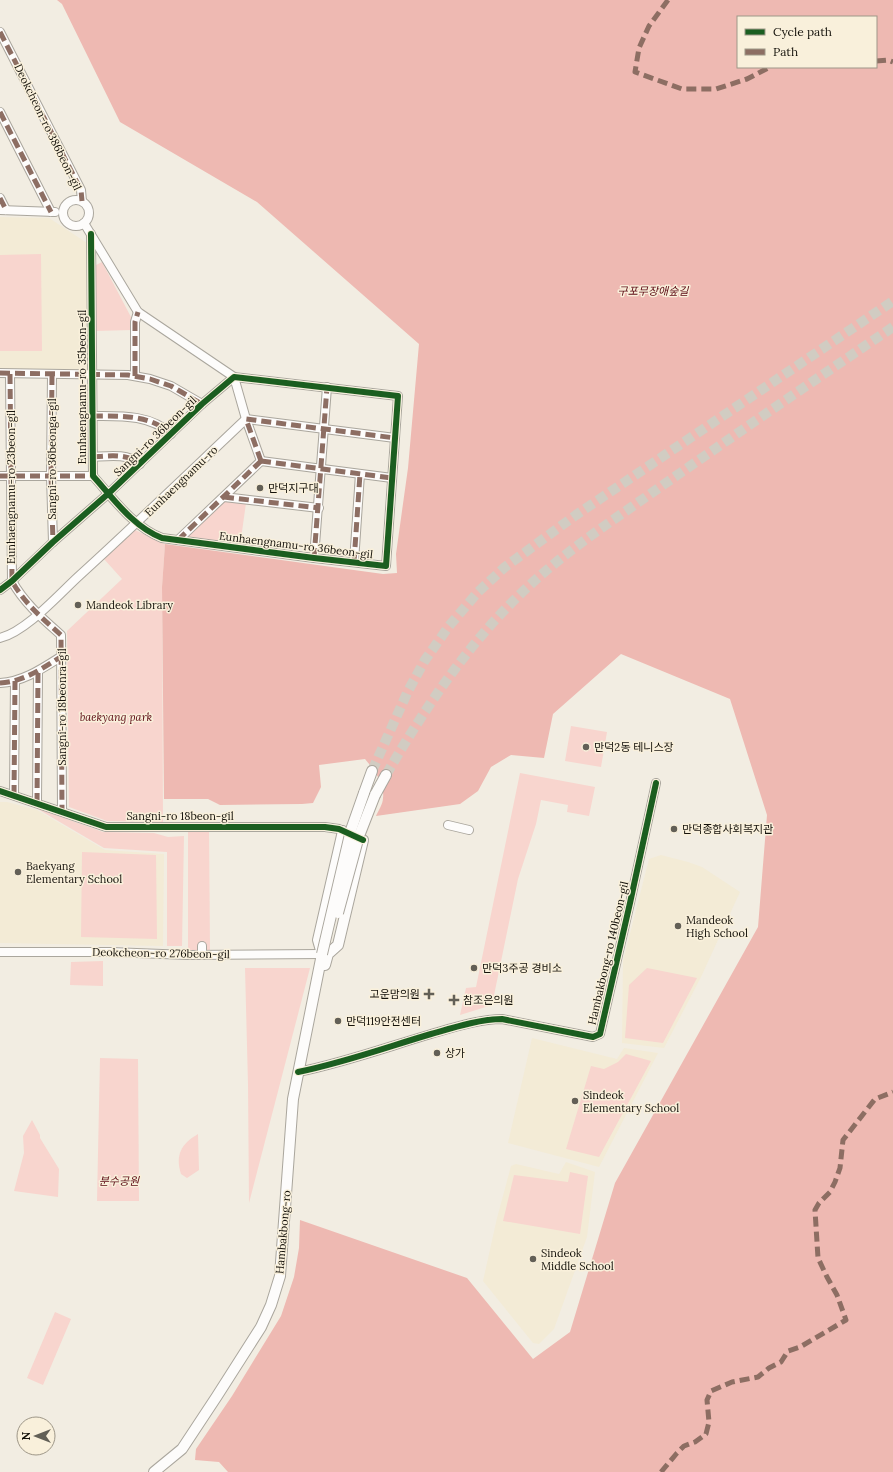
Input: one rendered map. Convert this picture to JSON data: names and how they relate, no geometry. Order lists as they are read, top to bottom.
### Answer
{
  "streets": {
    "main road": ["Hambakbong-ro"],
    "street": [
      "Deokcheon-ro 386beon-gil",
      "Eunhaengnamu-ro 35beon-gil",
      "Sangni-ro 36beon-gil",
      "Sangni-ro 36beonga-gil",
      "Eunhaengnamu-ro",
      "Eunhaengnamu-ro 23beon-gil",
      "Eunhaengnamu-ro 36beon-gil",
      "Sangni-ro 18beonra-gil",
      "Sangni-ro 18beon-gil",
      "Deokcheon-ro 276beon-gil",
      "Hambakbong-ro 140beon-gil"
    ]
  },
  "crossings": [
    ["Eunhaengnamu-ro 35beon-gil", "Sangni-ro 36beon-gil"],
    ["Eunhaengnamu-ro 35beon-gil", "Eunhaengnamu-ro"],
    ["Eunhaengnamu-ro 35beon-gil", "Eunhaengnamu-ro 36beon-gil"],
    ["Sangni-ro 36beon-gil", "Sangni-ro 36beonga-gil"],
    ["Sangni-ro 36beon-gil", "Eunhaengnamu-ro 23beon-gil"],
    ["Sangni-ro 36beon-gil", "Eunhaengnamu-ro 36beon-gil"],
    ["Eunhaengnamu-ro", "Eunhaengnamu-ro 36beon-gil"],
    ["Eunhaengnamu-ro", "Sangni-ro 18beonra-gil"],
    ["Sangni-ro 18beonra-gil", "Sangni-ro 18beon-gil"],
    ["Deokcheon-ro 276beon-gil", "Hambakbong-ro"],
    ["Hambakbong-ro 140beon-gil", "Hambakbong-ro"]
  ],
  "parks": ["구포무장애숲길", "baekyang park", "분수공원"],
  "places": {
    "other": [
      "만덕지구대",
      "Mandeok Library",
      "만덕2동 테니스장",
      "만덕종합사회복지관",
      "Baekyang Elementary School",
      "Mandeok High School",
      "만덕3주공 경비소",
      "만덕119안전센터",
      "상가",
      "Sindeok Elementary School",
      "Sindeok Middle School"
    ],
    "health": ["고운맘의원", "참조은의원"]
  },
  "legend": ["Cycle path", "Path"],
  "north": "left"
}
